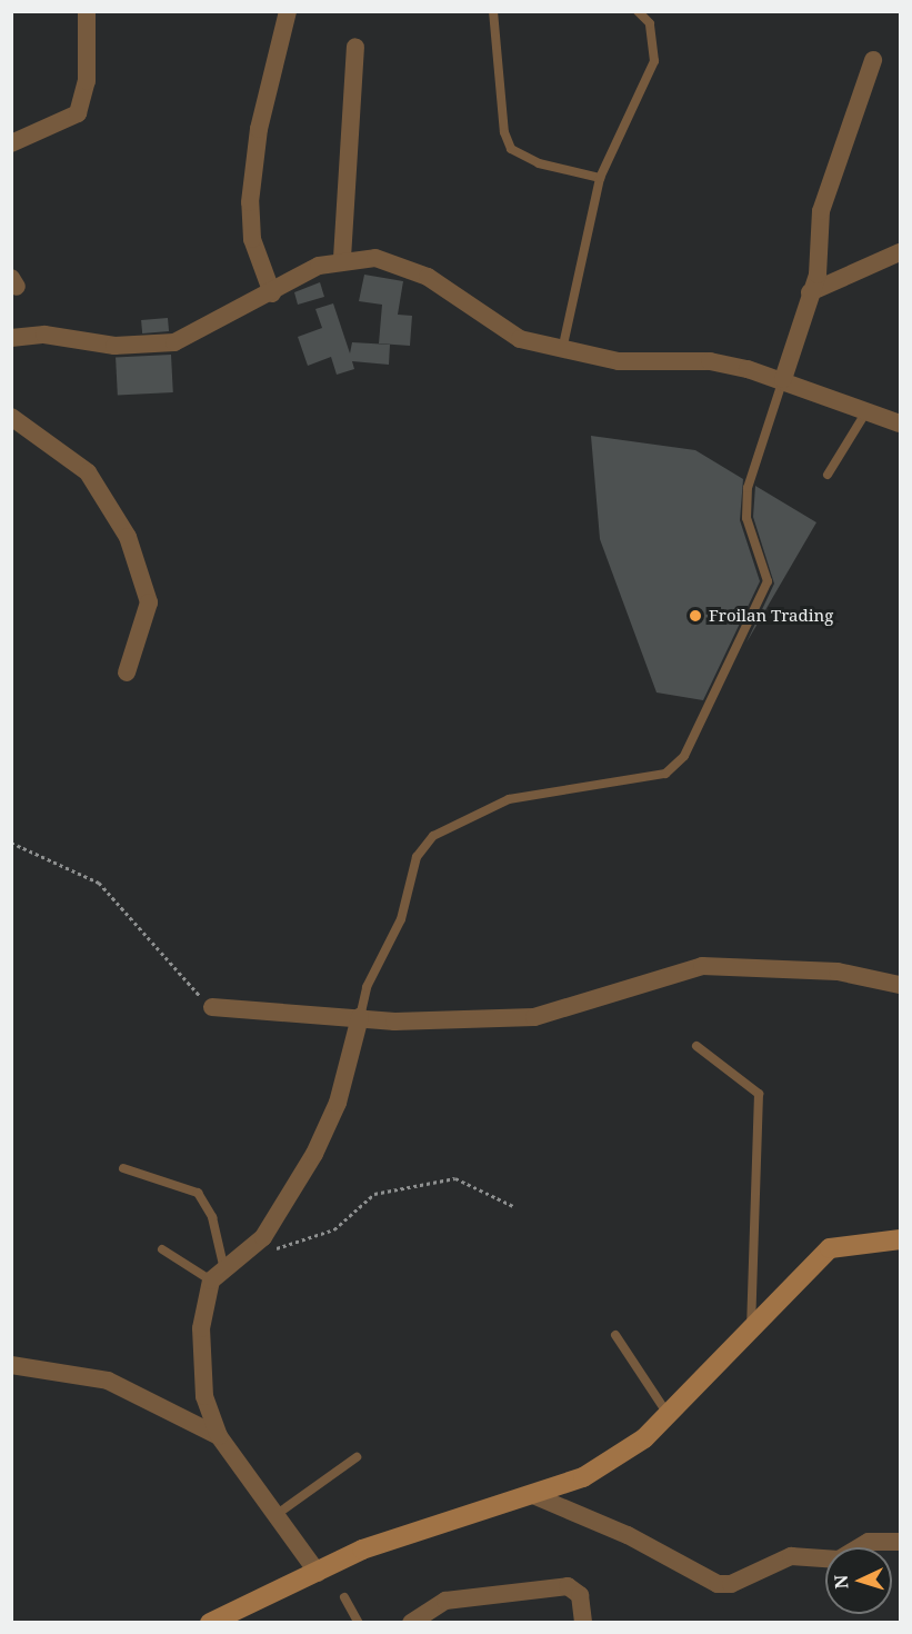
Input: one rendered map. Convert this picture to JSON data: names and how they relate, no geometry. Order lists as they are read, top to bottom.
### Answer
{
  "places": ["Froilan Trading"],
  "north": "left"
}
